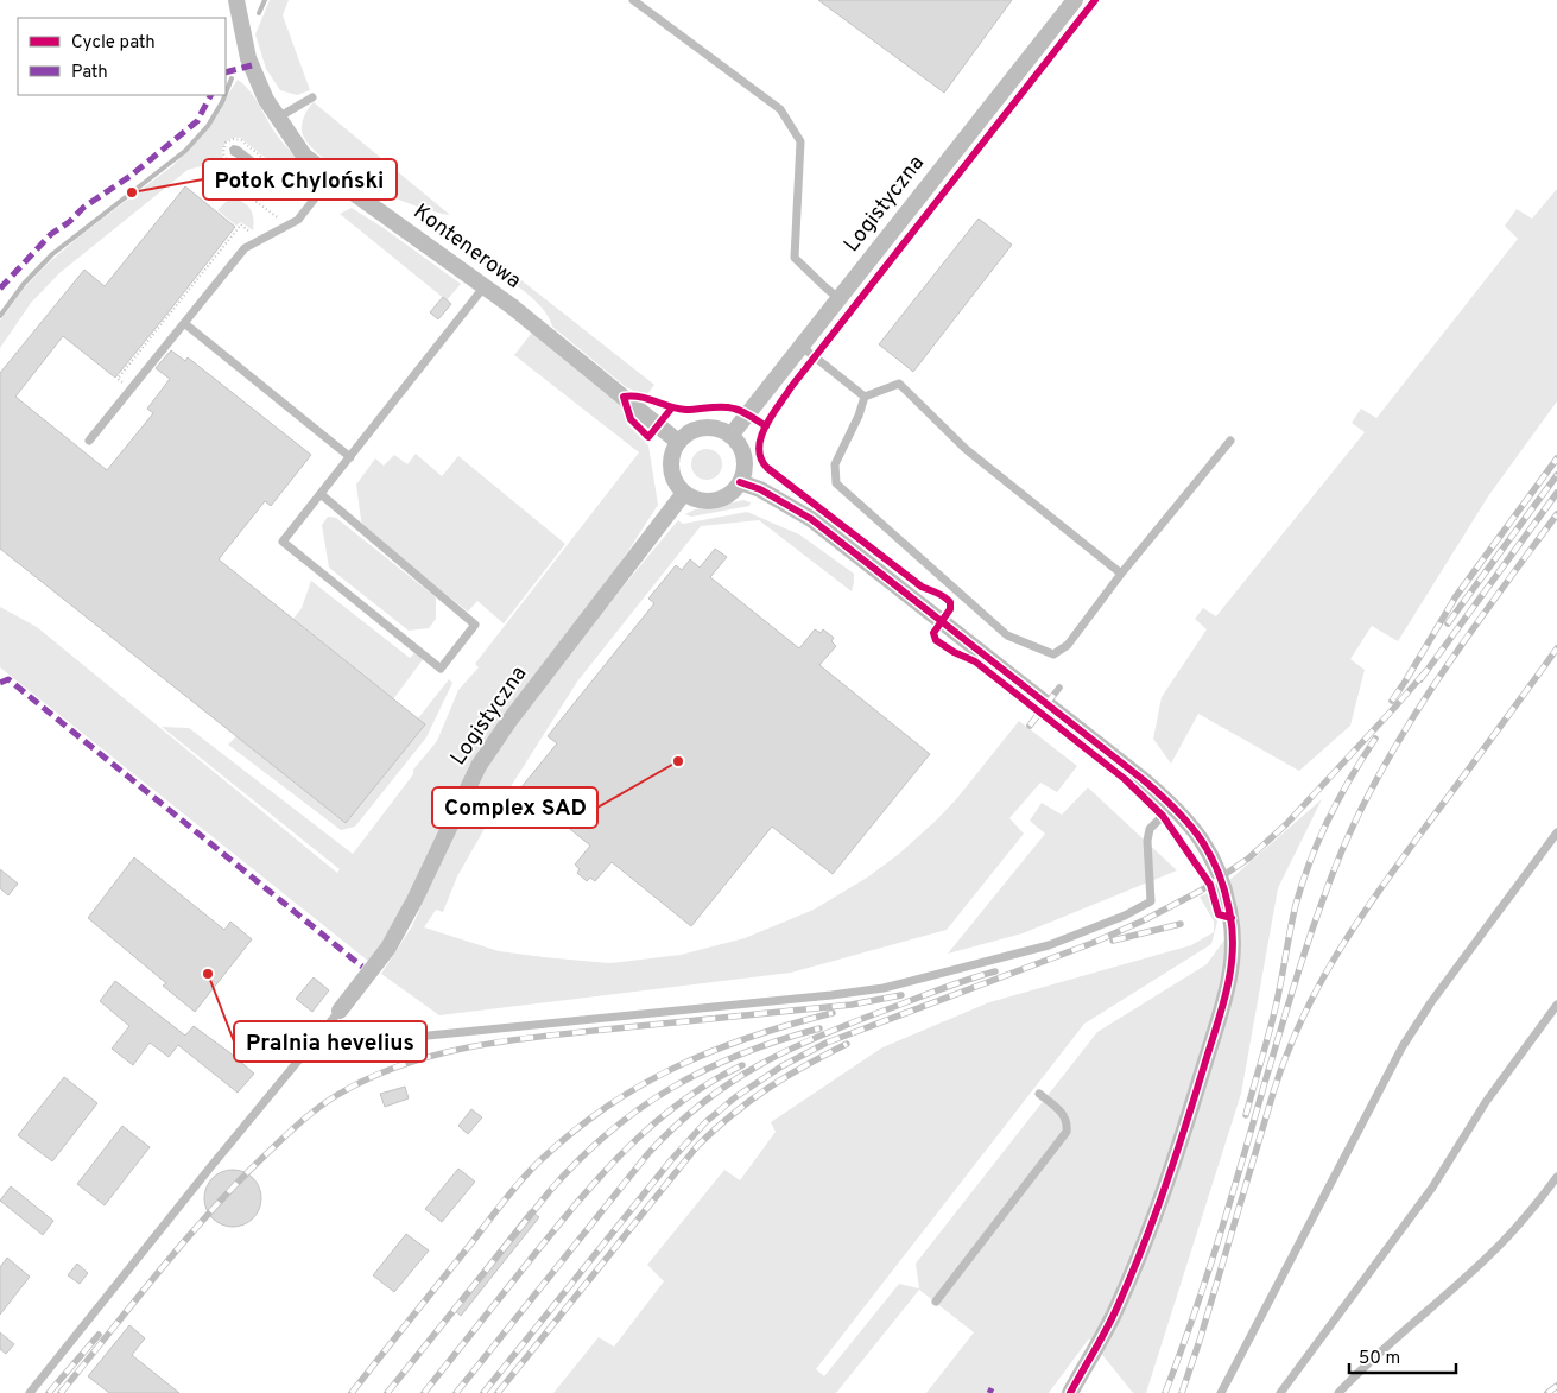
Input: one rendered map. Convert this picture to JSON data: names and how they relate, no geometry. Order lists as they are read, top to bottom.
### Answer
{
  "streets": {
    "street": ["Logistyczna", "Kontenerowa"]
  },
  "crossings": [
    ["Logistyczna", "Kontenerowa"]
  ],
  "places": ["Potok Chyloński", "Complex SAD", "Pralnia hevelius"],
  "legend": ["Cycle path", "Path"],
  "scale_bar": "50 m"
}
